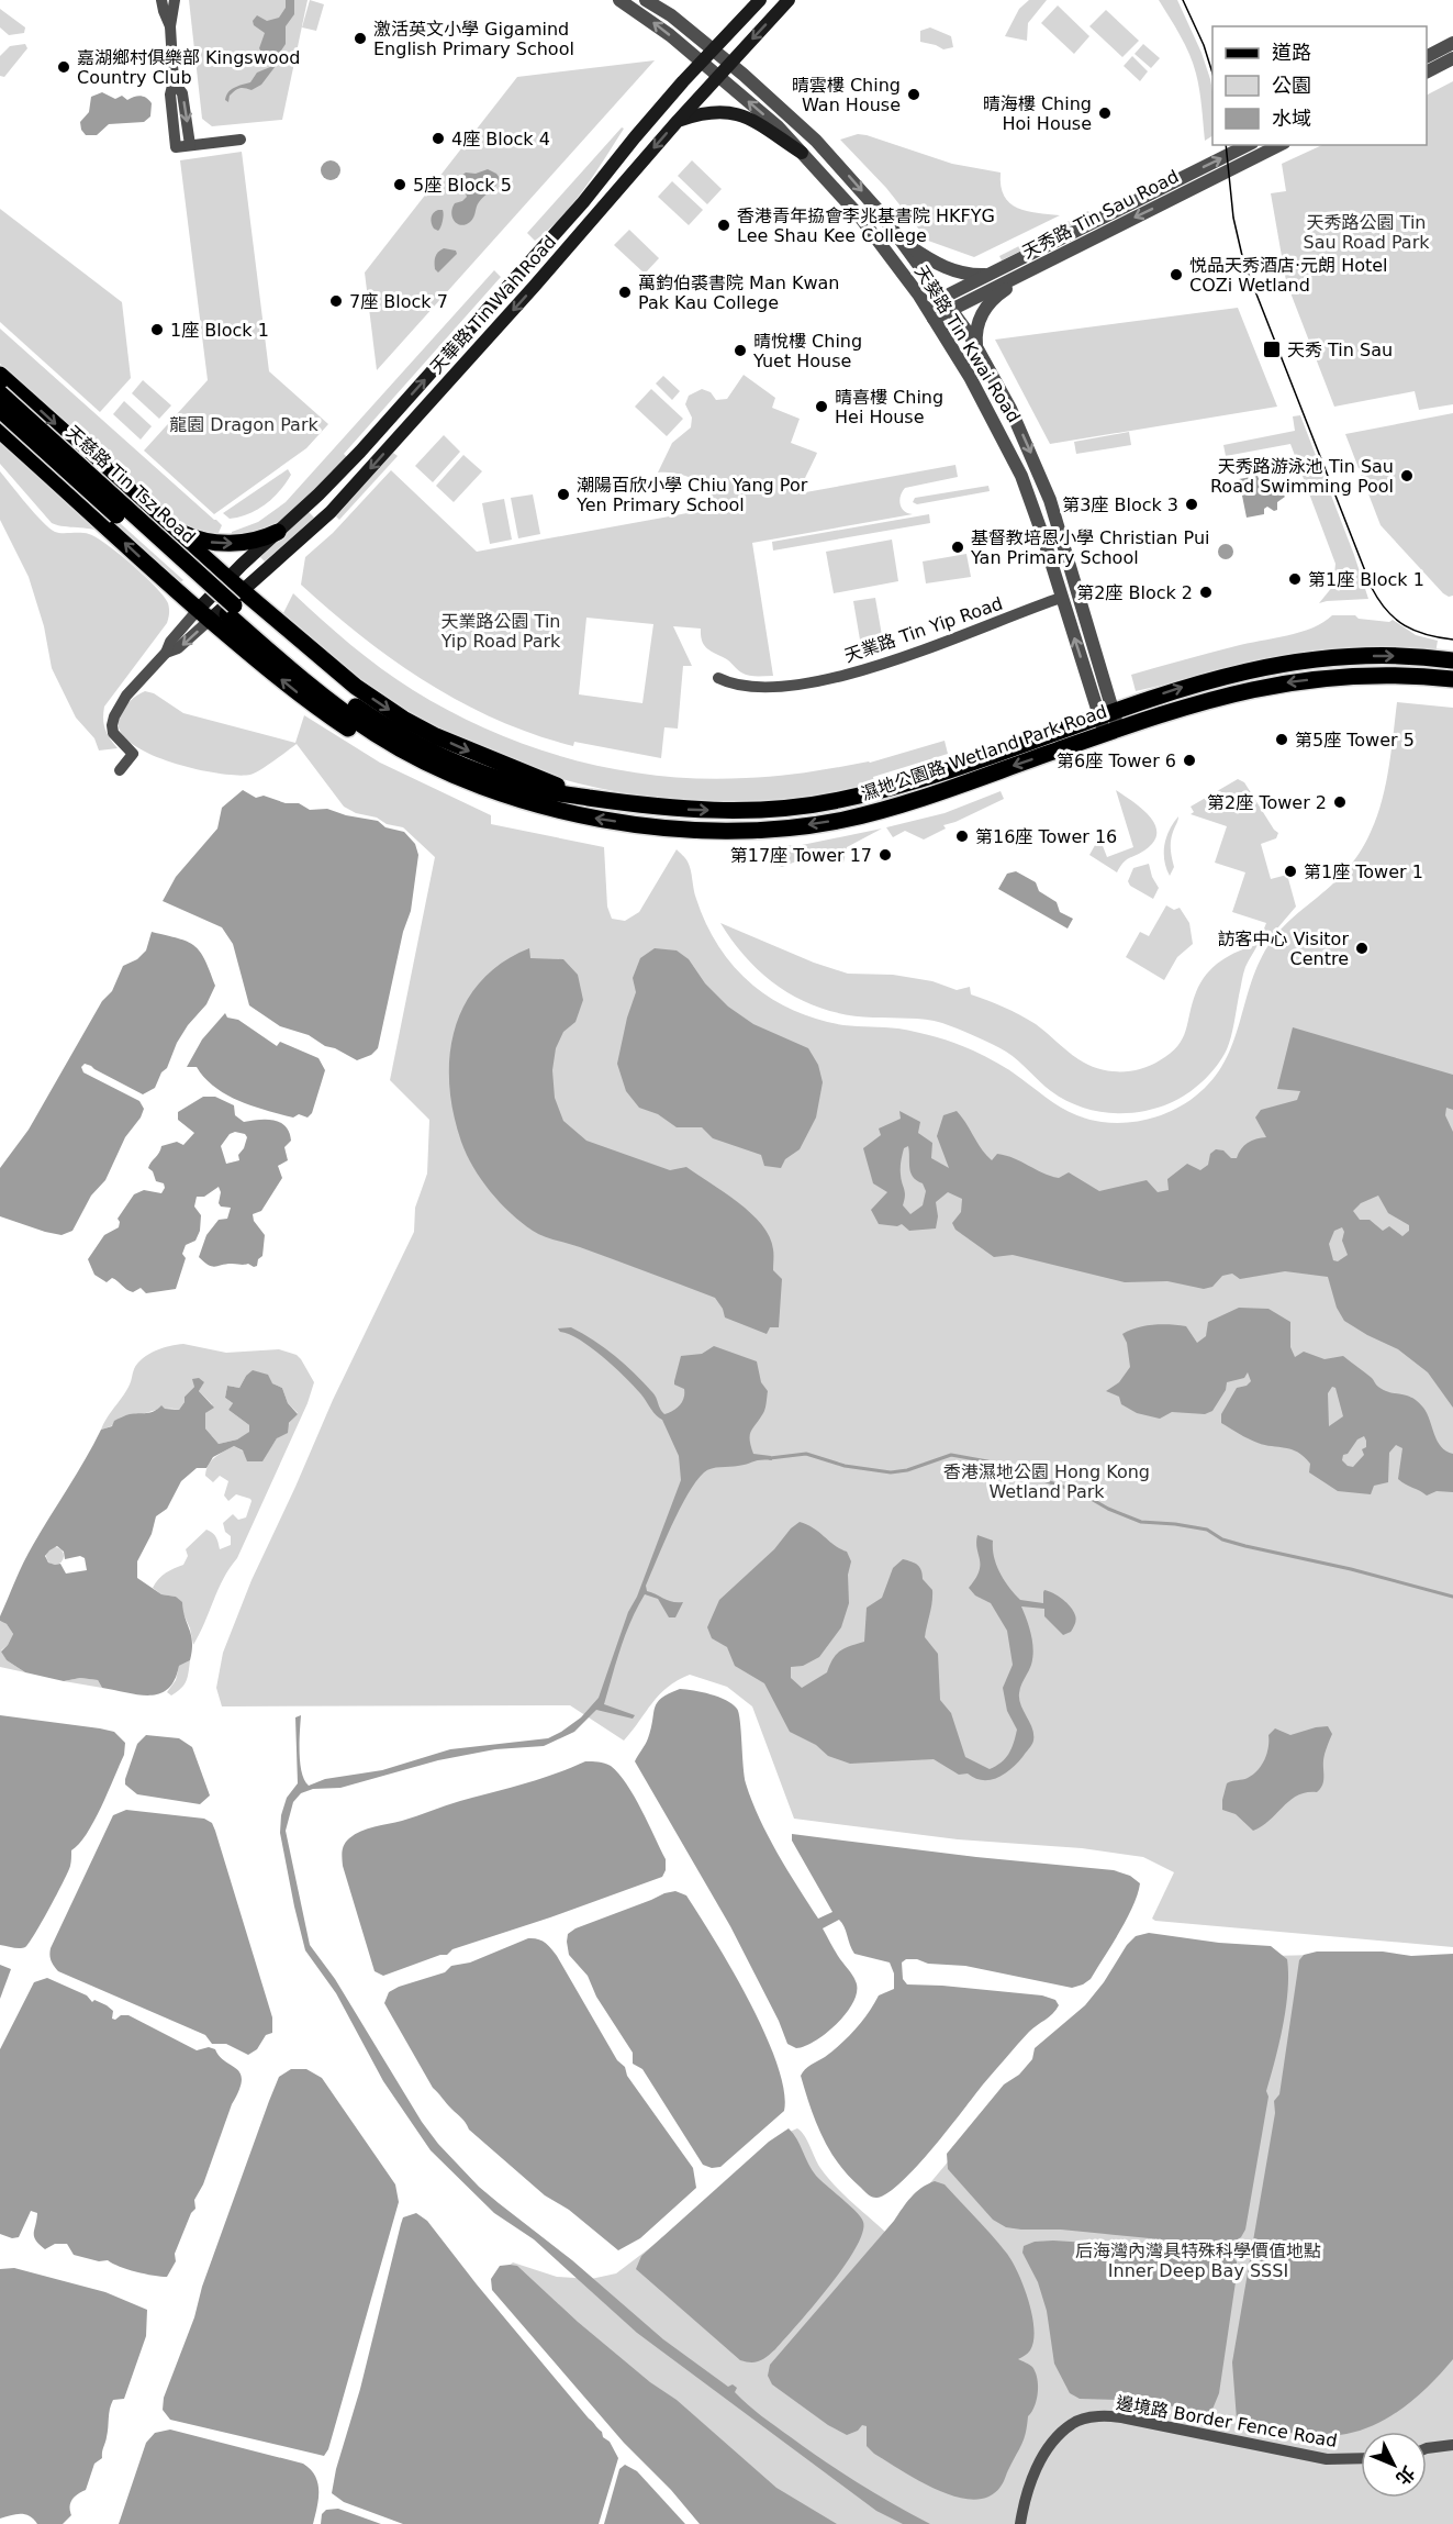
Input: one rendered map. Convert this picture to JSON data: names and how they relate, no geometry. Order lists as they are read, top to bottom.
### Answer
{
  "streets": {
    "main road": ["天華路 Tin Wah Road", "天慈路 Tin Tsz Road", "濕地公園路 Wetland Park Road"],
    "street": [
      "天秀路 Tin Sau Road",
      "天葵路 Tin Kwai Road",
      "天業路 Tin Yip Road",
      "邊境路 Border Fence Road"
    ]
  },
  "crossings": [
    ["天秀路 Tin Sau Road", "天葵路 Tin Kwai Road"],
    ["天華路 Tin Wah Road", "天葵路 Tin Kwai Road"],
    ["天葵路 Tin Kwai Road", "天業路 Tin Yip Road"],
    ["天葵路 Tin Kwai Road", "濕地公園路 Wetland Park Road"],
    ["天慈路 Tin Tsz Road", "濕地公園路 Wetland Park Road"]
  ],
  "parks": [
    "天秀路公園 Tin Sau Road Park",
    "龍園 Dragon Park",
    "天業路公園 Tin Yip Road Park",
    "香港濕地公園 Hong Kong Wetland Park",
    "后海灣內灣具特殊科學價值地點 Inner Deep Bay SSSI"
  ],
  "places": {
    "other": [
      "激活英文小學 Gigamind English Primary School",
      "嘉湖鄉村俱樂部 Kingswood Country Club",
      "晴雲樓 Ching Wan House",
      "晴海樓 Ching Hoi House",
      "4座 Block 4",
      "5座 Block 5",
      "香港青年拹會李兆基書院 HKFYG Lee Shau Kee College",
      "悦品天秀酒店‧元朗 Hotel COZi Wetland",
      "萬鈞伯裘書院 Man Kwan Pak Kau College",
      "7座 Block 7",
      "1座 Block 1",
      "晴悅樓 Ching Yuet House",
      "晴喜樓 Ching Hei House",
      "天秀路游泳池 Tin Sau Road Swimming Pool",
      "潮陽百欣小學 Chiu Yang Por Yen Primary School",
      "第3座 Block 3",
      "基督教培恩小學 Christian Pui Yan Primary School",
      "第1座 Block 1",
      "第2座 Block 2",
      "第5座 Tower 5",
      "第6座 Tower 6",
      "第2座 Tower 2",
      "第16座 Tower 16",
      "第17座 Tower 17",
      "第1座 Tower 1",
      "訪客中心 Visitor Centre"
    ],
    "transit": ["天秀 Tin Sau"]
  },
  "legend": ["道路", "公園", "水域"],
  "north": "bottom right"
}
